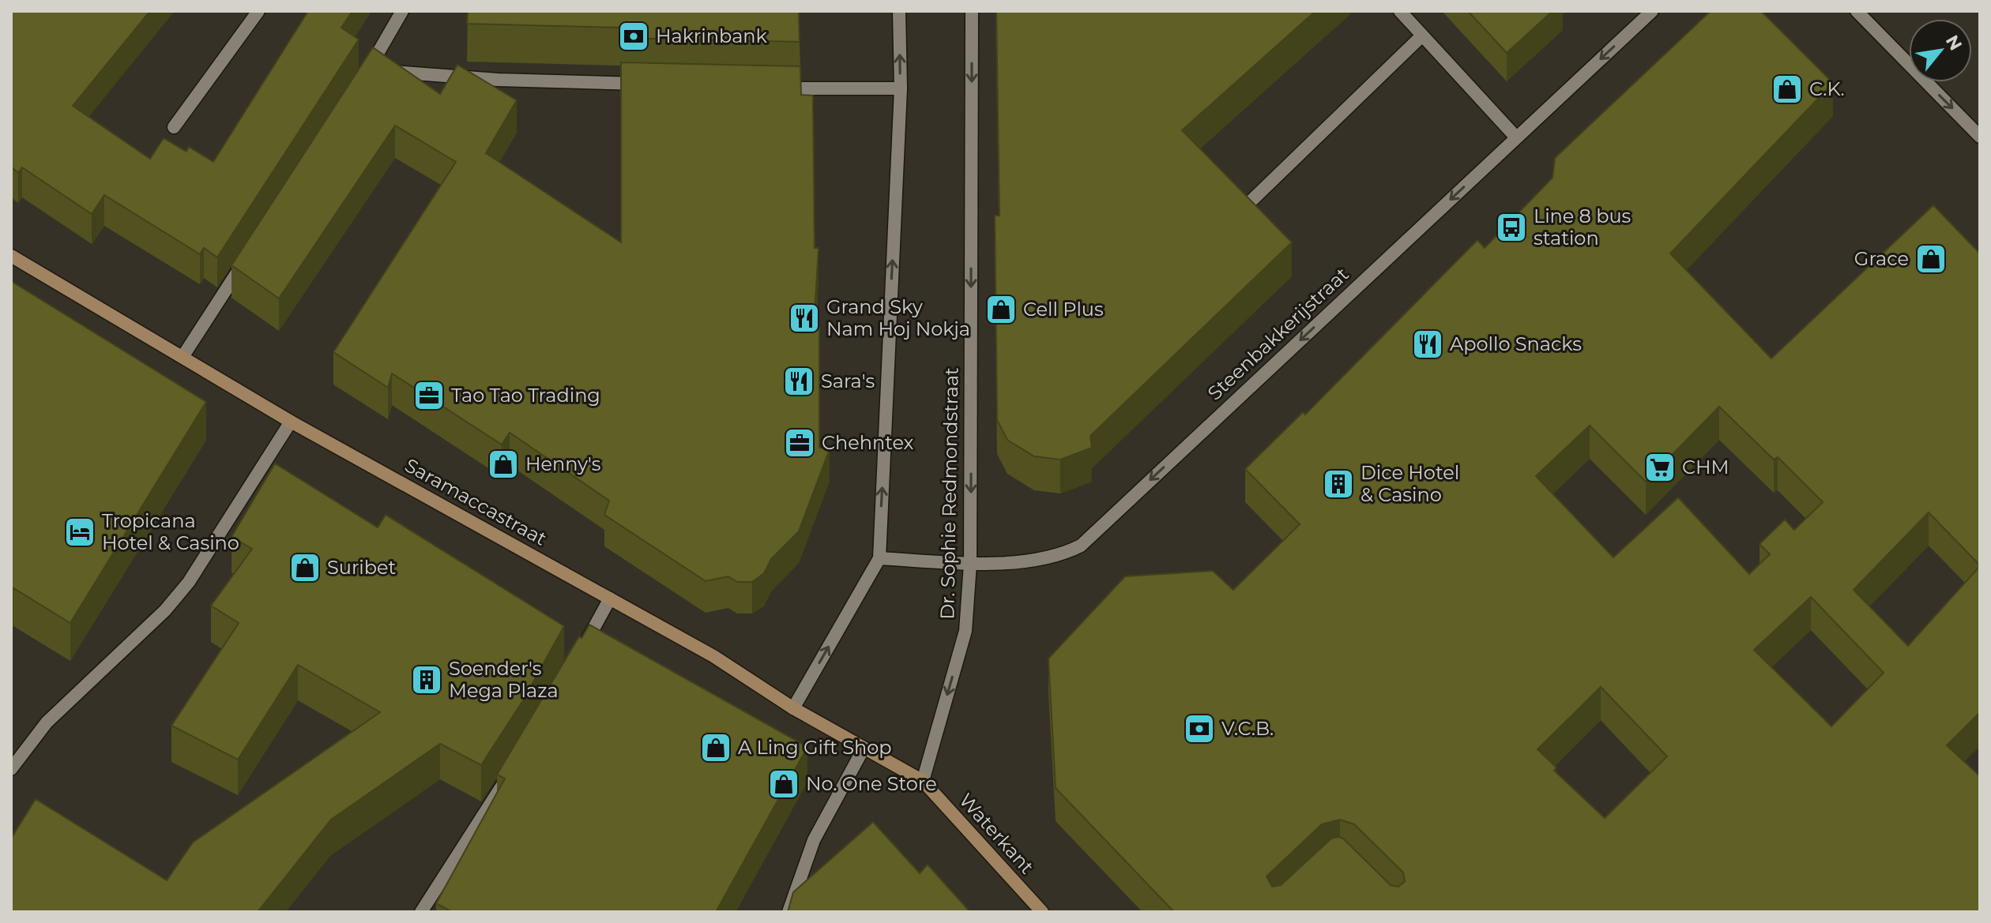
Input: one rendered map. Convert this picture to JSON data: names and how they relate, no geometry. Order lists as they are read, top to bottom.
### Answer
{
  "streets": {
    "main road": ["Saramaccastraat", "Waterkant"],
    "street": ["Steenbakkerijstraat", "Dr. Sophie Redmondstraat"]
  },
  "crossings": [
    ["Steenbakkerijstraat", "Dr. Sophie Redmondstraat"],
    ["Dr. Sophie Redmondstraat", "Saramaccastraat"],
    ["Dr. Sophie Redmondstraat", "Waterkant"],
    ["Saramaccastraat", "Waterkant"]
  ],
  "one_way": ["Steenbakkerijstraat"],
  "places": {
    "bank": ["Hakrinbank", "V.C.B."],
    "shop": [
      "C.K.",
      "Grace",
      "Cell Plus",
      "Henny's",
      "Suribet",
      "A Ling Gift Shop",
      "No. One Store"
    ],
    "bus stop": ["Line 8 bus station"],
    "restaurant": ["Grand Sky Nam Hoj Nokja", "Apollo Snacks", "Sara's"],
    "office": ["Tao Tao Trading", "Chehntex"],
    "supermarket": ["CHM"],
    "building": ["Dice Hotel & Casino", "Soender's Mega Plaza"],
    "hotel": ["Tropicana Hotel & Casino"]
  },
  "north": "top right"
}
